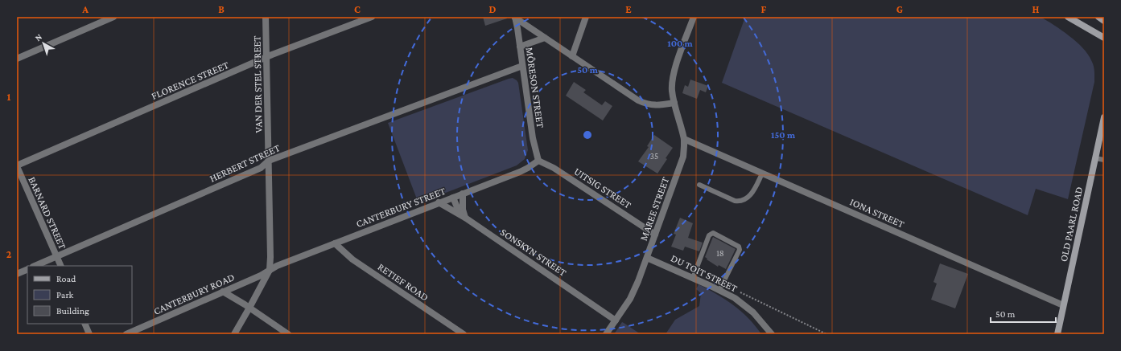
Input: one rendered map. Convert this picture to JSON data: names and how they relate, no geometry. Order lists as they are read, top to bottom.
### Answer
{
  "streets": {
    "main road": ["OLD PAARL ROAD"],
    "street": [
      "FLORENCE STREET",
      "VAN DER STEL STREET",
      "MÔRESON STREET",
      "HERBERT STREET",
      "UITSIG STREET",
      "CANTERBURY STREET",
      "MAREE STREET",
      "BARNARD STREET",
      "IONA STREET",
      "SONSKYN STREET",
      "DU TOIT STREET",
      "RETIEF ROAD",
      "CANTERBURY ROAD"
    ]
  },
  "crossings": [
    ["FLORENCE STREET", "VAN DER STEL STREET"],
    ["FLORENCE STREET", "BARNARD STREET"],
    ["VAN DER STEL STREET", "HERBERT STREET"],
    ["VAN DER STEL STREET", "CANTERBURY STREET"],
    ["VAN DER STEL STREET", "CANTERBURY ROAD"],
    ["MÔRESON STREET", "HERBERT STREET"],
    ["MÔRESON STREET", "UITSIG STREET"],
    ["MÔRESON STREET", "CANTERBURY STREET"],
    ["HERBERT STREET", "BARNARD STREET"],
    ["UITSIG STREET", "CANTERBURY STREET"],
    ["UITSIG STREET", "MAREE STREET"],
    ["CANTERBURY STREET", "SONSKYN STREET"],
    ["CANTERBURY STREET", "RETIEF ROAD"],
    ["CANTERBURY STREET", "CANTERBURY ROAD"],
    ["MAREE STREET", "IONA STREET"],
    ["MAREE STREET", "SONSKYN STREET"],
    ["MAREE STREET", "DU TOIT STREET"],
    ["IONA STREET", "OLD PAARL ROAD"]
  ],
  "house_numbers": ["35", "18"],
  "legend": ["Road", "Park", "Building"],
  "scale_bar": "50 m",
  "north": "top left",
  "grid": {
    "columns": [
      "A",
      "B",
      "C",
      "D",
      "E",
      "F",
      "G",
      "H"
    ],
    "rows": ["1", "2"]
  },
  "rings": ["100 m", "50 m", "150 m"]
}
